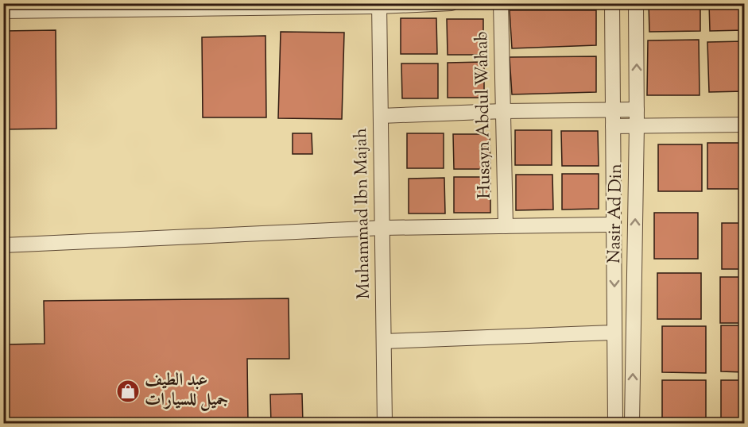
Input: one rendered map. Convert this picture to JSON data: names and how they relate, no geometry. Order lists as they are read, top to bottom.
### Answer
{
  "streets": {
    "street": ["Husayn Abdul Wahab", "Muhammad Ibn Majah", "Nasir Ad Din"]
  },
  "places": {
    "shop": ["عبد الطيف جميل للسيارات"]
  }
}
